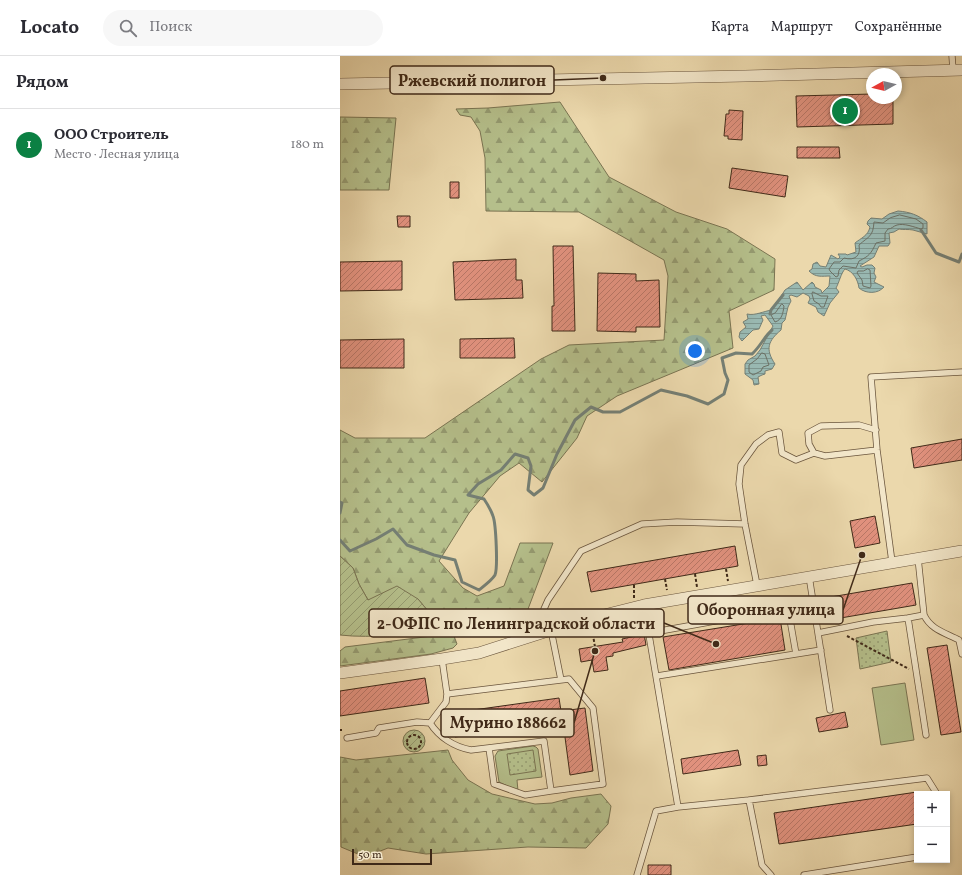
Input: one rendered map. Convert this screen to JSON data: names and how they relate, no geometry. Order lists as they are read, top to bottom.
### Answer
{
  "places": [
    "Ржевский полигон",
    "Оборонная улица",
    "2-ОФПС по Ленинградской области",
    "Мурино 188662"
  ],
  "scale_bar": "50 m",
  "north": "left",
  "page": {
    "header": "Locato",
    "search": "Поиск",
    "nav": ["Карта", "Маршрут", "Сохранённые"],
    "heading": "Рядом",
    "pins": "1",
    "list": [
      {
        "mark": "1",
        "name": "ООО Строитель",
        "note": "Место · Лесная улица",
        "value": "180 m"
      }
    ],
    "map_buttons": ["+", "−"],
    "scale": "50 m"
  }
}
